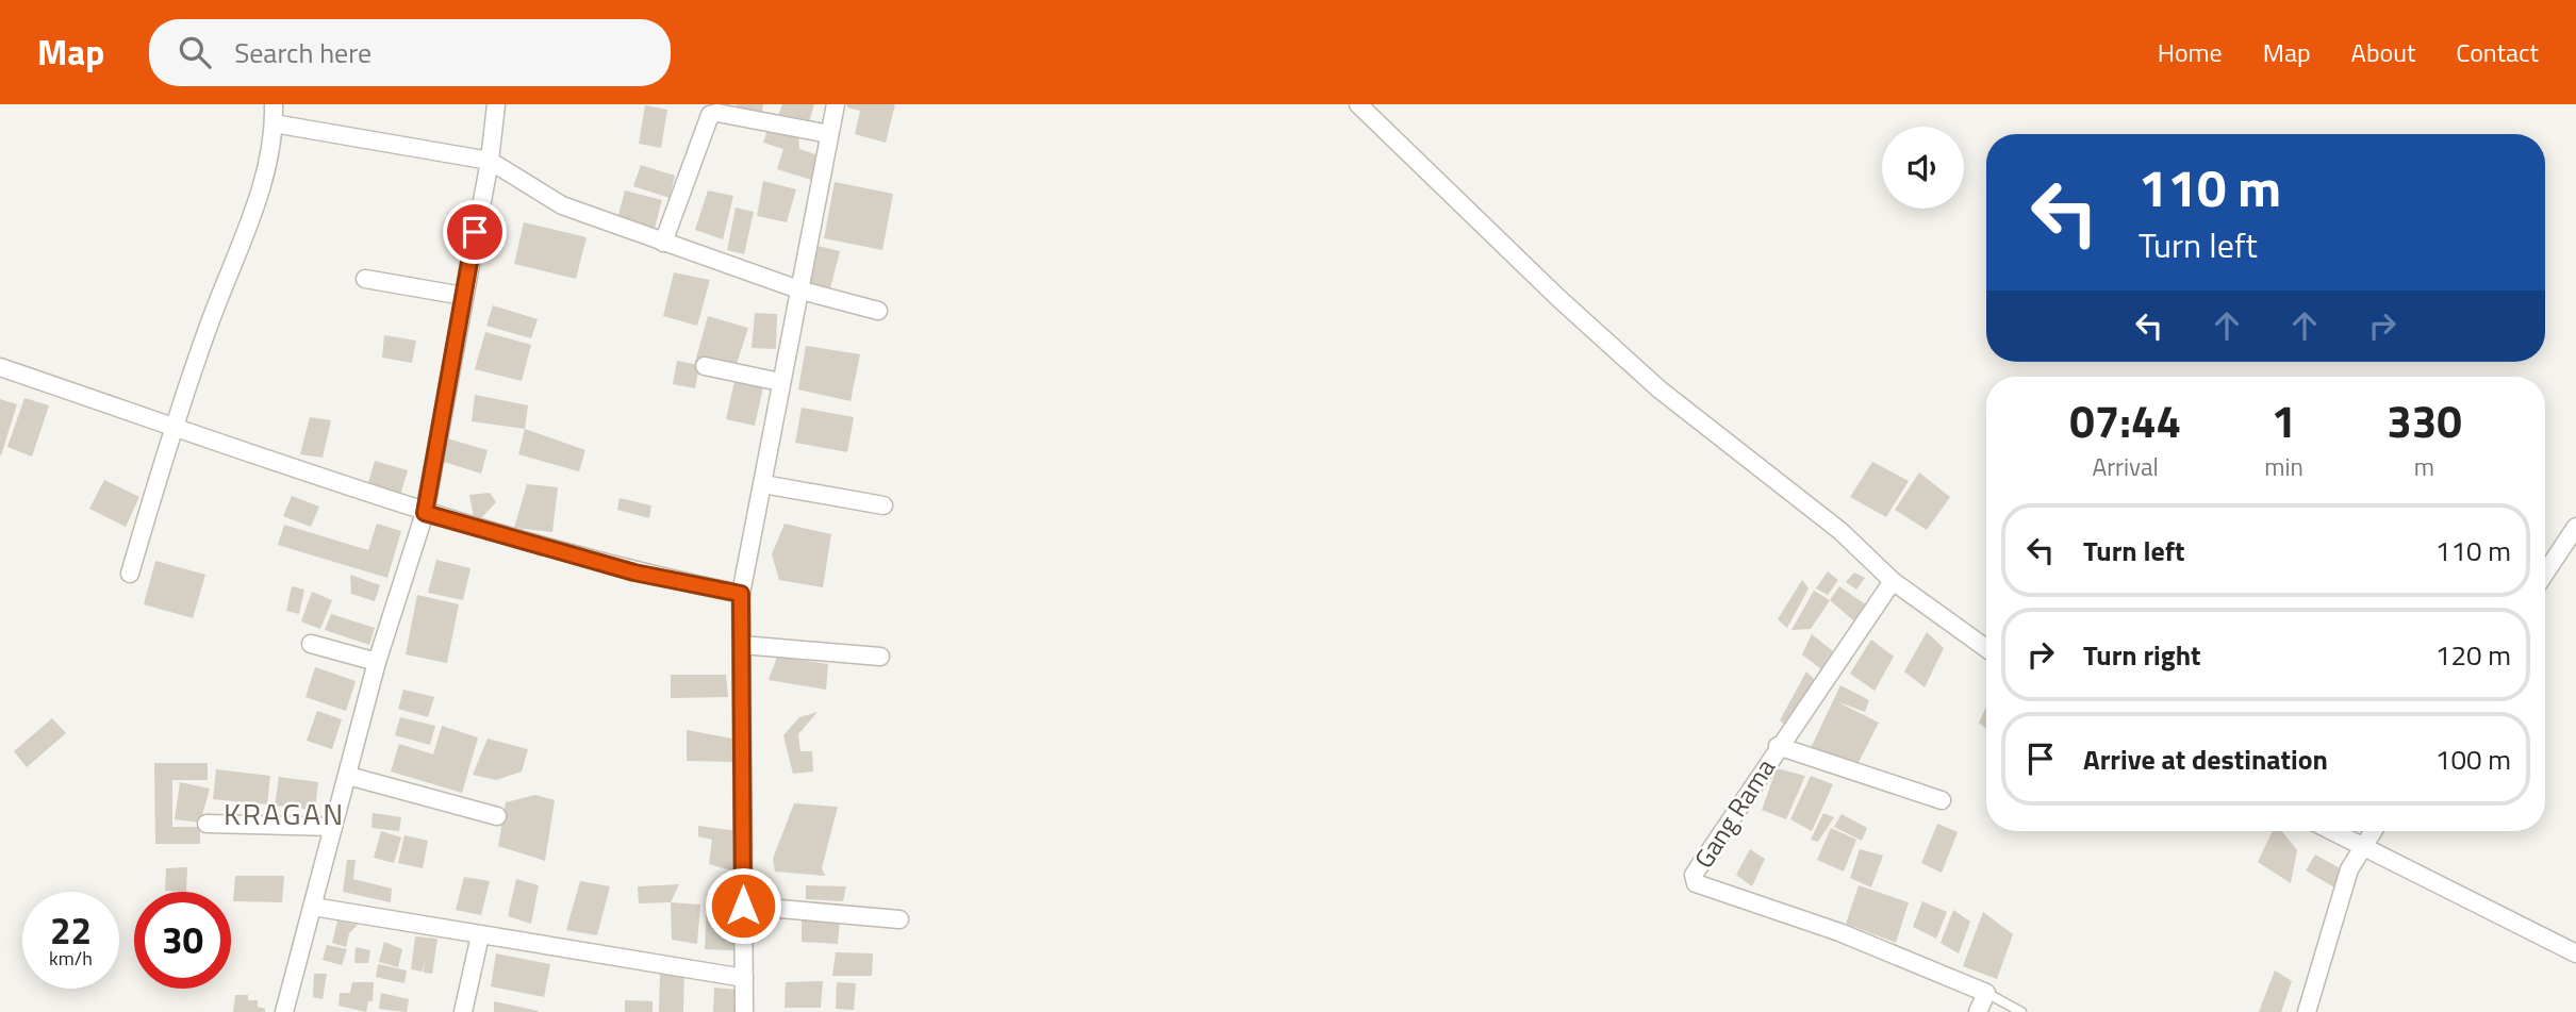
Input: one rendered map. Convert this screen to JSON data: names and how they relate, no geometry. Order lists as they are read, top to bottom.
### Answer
{
  "streets": {
    "street": ["Gang Rama"]
  },
  "districts": ["KRAGAN"],
  "page": {
    "header": "Map",
    "search": "Search here",
    "nav": [
      "Home",
      "Map",
      "About",
      "Contact"
    ],
    "turn": ["110 m", "Turn left"],
    "eta": [
      "07:44",
      "Arrival",
      "1",
      "min",
      "330",
      "m"
    ],
    "list": [
      {
        "name": "Turn left",
        "value": "110 m"
      },
      {
        "name": "Turn right",
        "value": "120 m"
      },
      {
        "name": "Arrive at destination",
        "value": "100 m"
      }
    ],
    "speed": "22 km/h",
    "limit": "30"
  }
}
